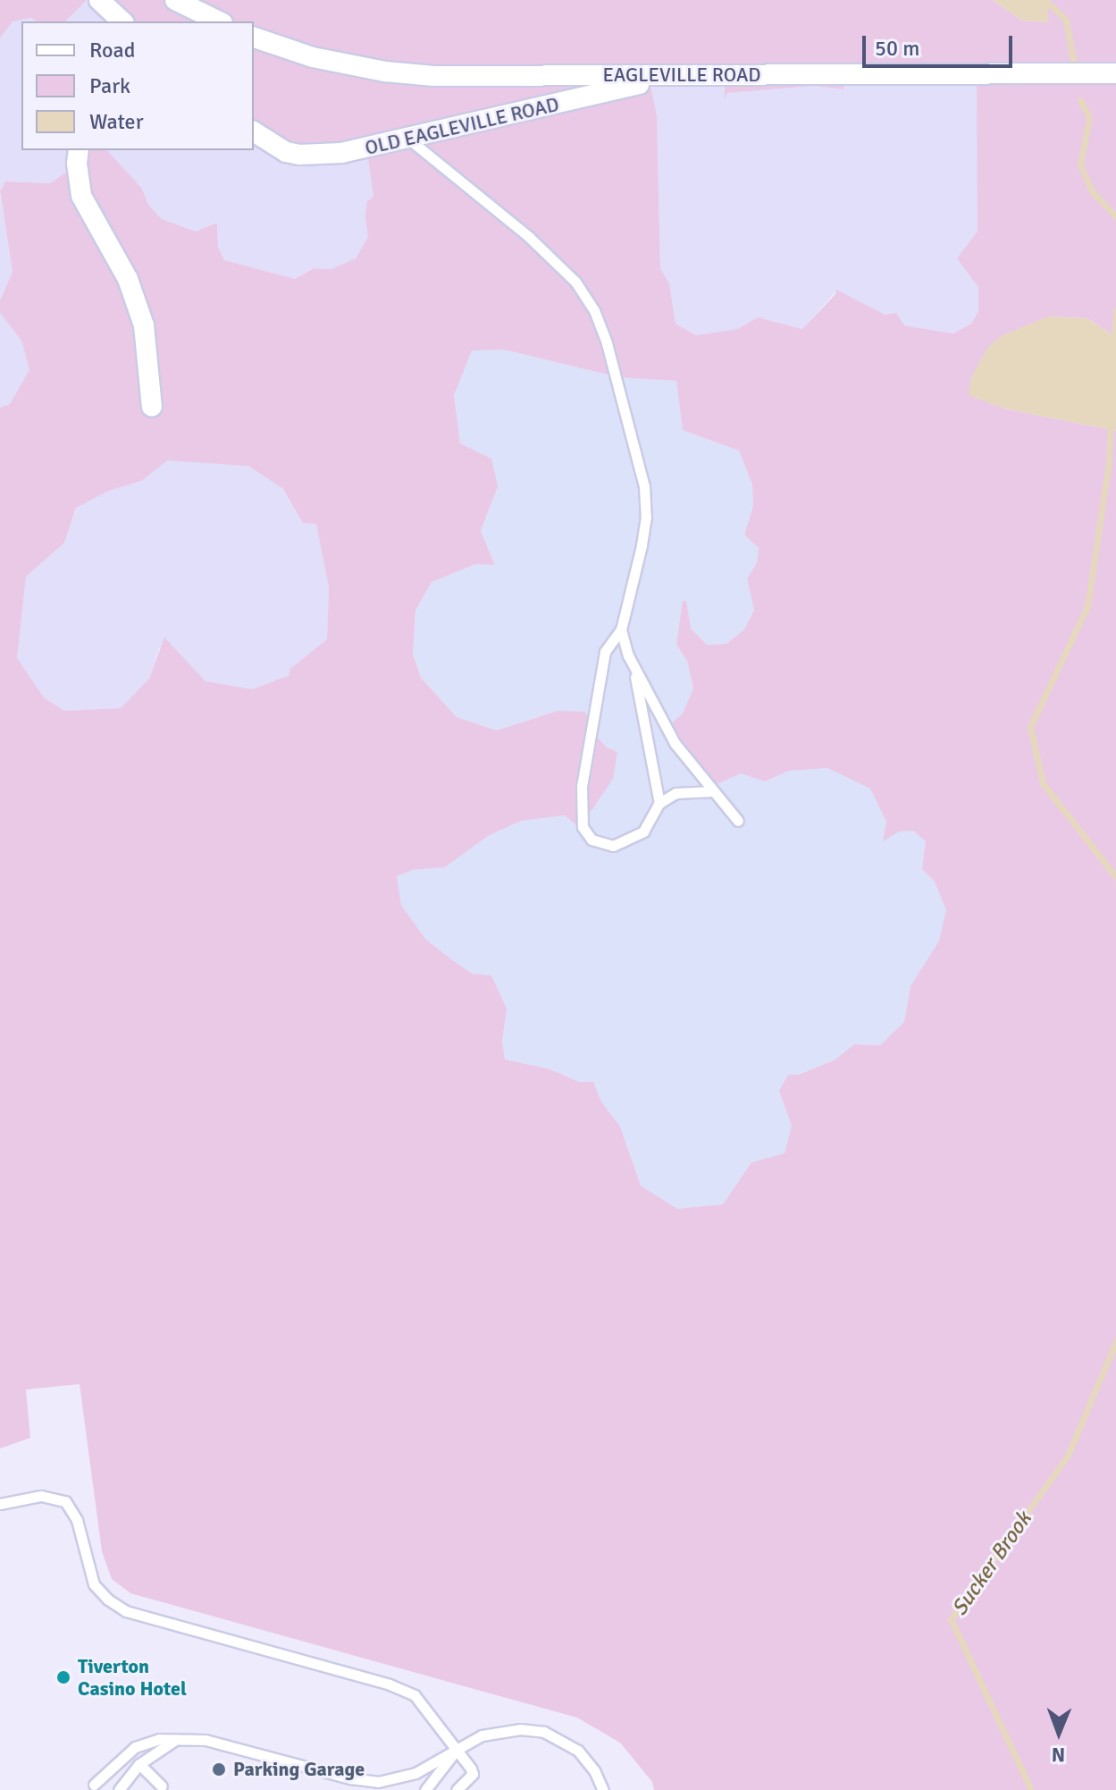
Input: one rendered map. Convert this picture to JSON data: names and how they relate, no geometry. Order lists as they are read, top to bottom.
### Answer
{
  "streets": {
    "street": ["EAGLEVILLE ROAD", "OLD EAGLEVILLE ROAD"]
  },
  "crossings": [
    ["EAGLEVILLE ROAD", "OLD EAGLEVILLE ROAD"]
  ],
  "water": ["Sucker Brook"],
  "places": ["Tiverton Casino Hotel", "Parking Garage"],
  "legend": ["Road", "Park", "Water"],
  "scale_bar": "50 m",
  "north": "bottom"
}
